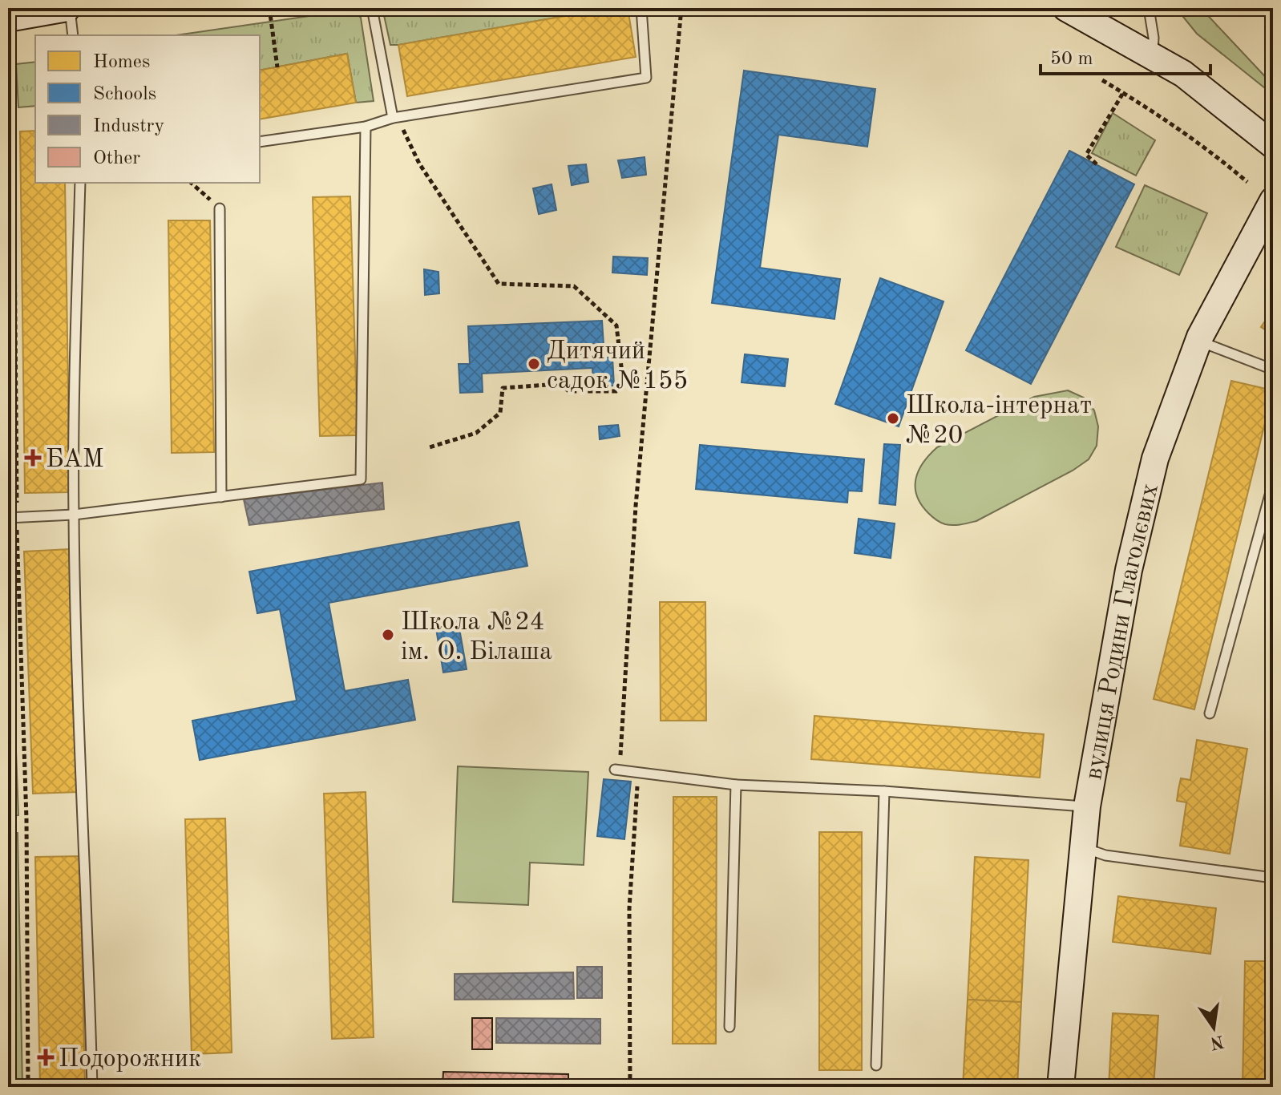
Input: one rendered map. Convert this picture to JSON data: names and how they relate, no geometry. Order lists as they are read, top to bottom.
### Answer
{
  "streets": {
    "street": ["вулиця Родини Глаголєвих"]
  },
  "places": {
    "other": ["Дитячий садок №155", "Школа-інтернат №20", "Школа №24 ім. О. Білаша"],
    "health": ["БАМ", "Подорожник"]
  },
  "legend": [
    "Homes",
    "Schools",
    "Industry",
    "Other"
  ],
  "scale_bar": "50 m",
  "north": "bottom"
}
